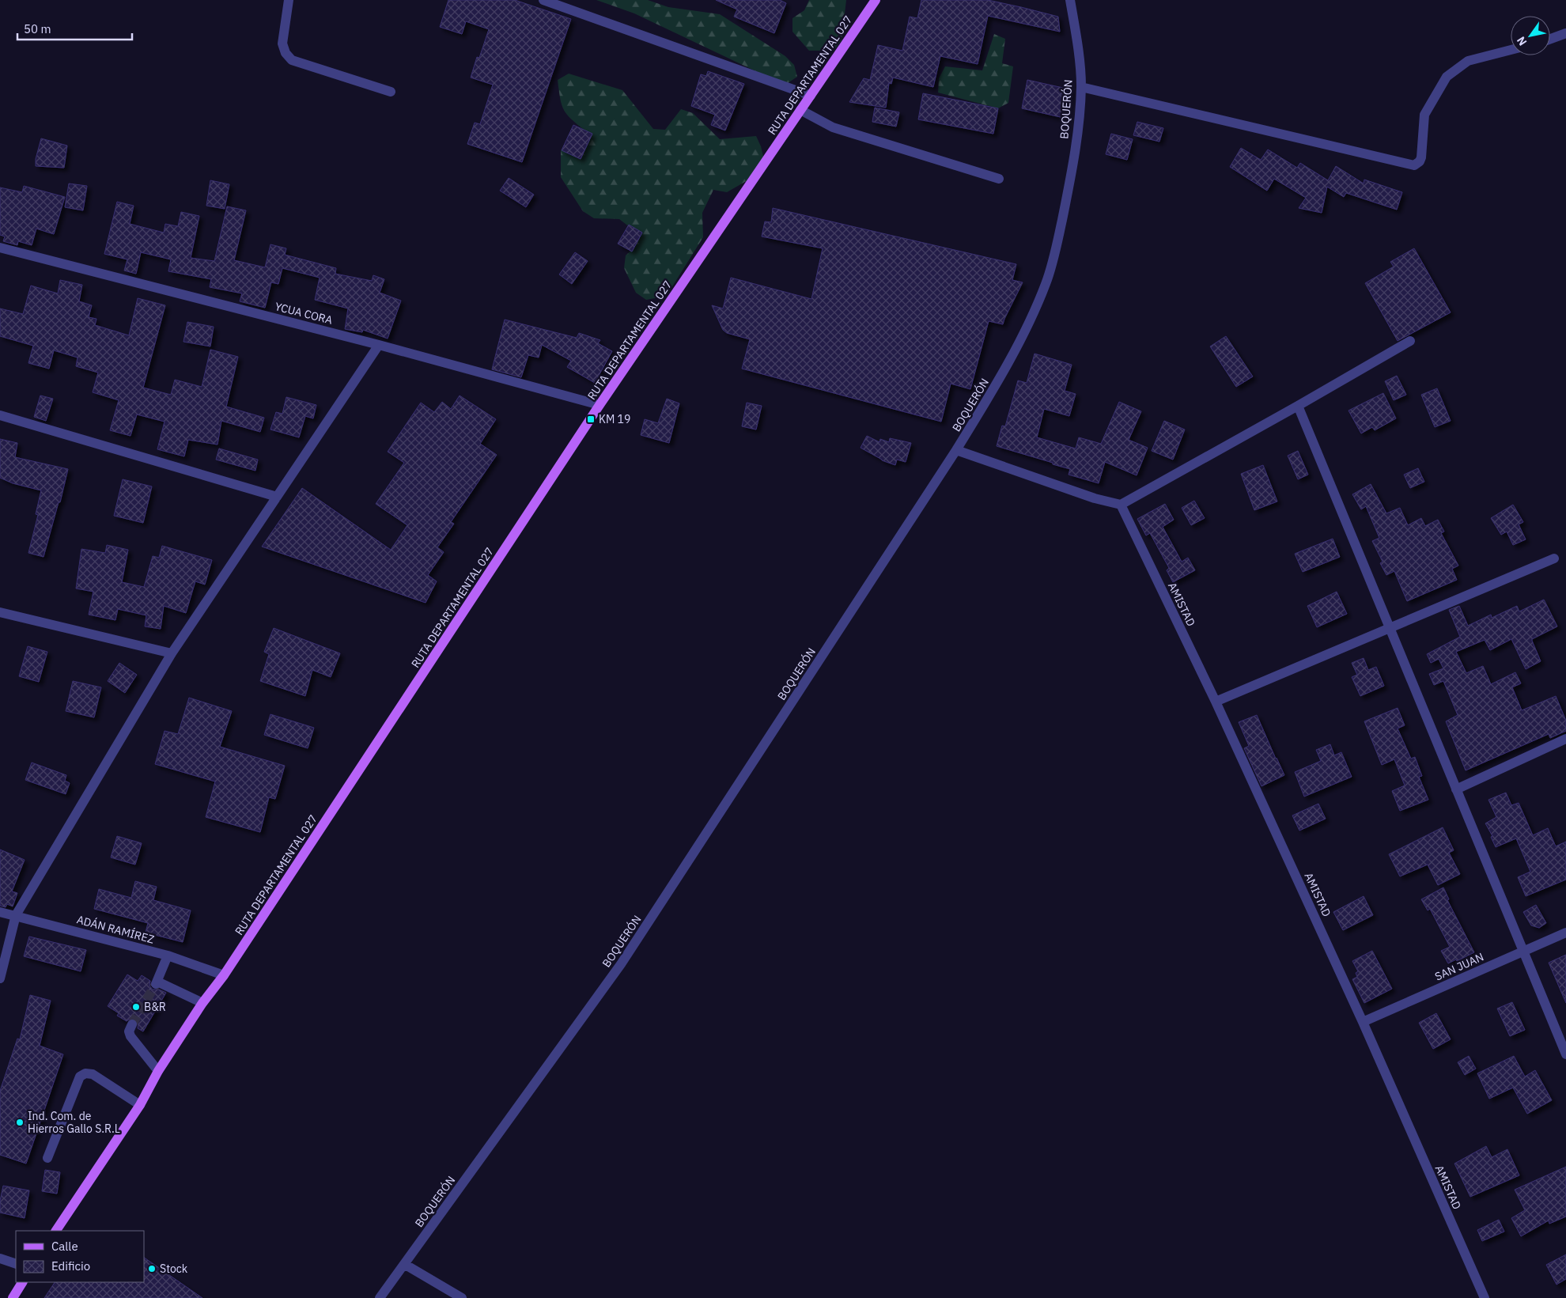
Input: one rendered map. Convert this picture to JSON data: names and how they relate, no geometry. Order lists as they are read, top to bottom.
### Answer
{
  "streets": {
    "main road": ["RUTA DEPARTAMENTAL 027"],
    "street": [
      "BOQUERÓN",
      "YCUA CORA",
      "AMISTAD",
      "ADÁN RAMÍREZ",
      "SAN JUAN"
    ]
  },
  "crossings": [
    ["RUTA DEPARTAMENTAL 027", "YCUA CORA"],
    ["RUTA DEPARTAMENTAL 027", "ADÁN RAMÍREZ"],
    ["AMISTAD", "SAN JUAN"]
  ],
  "places": {
    "transit": ["KM 19"],
    "other": ["B&R", "Ind. Com. de Hierros Gallo S.R.L", "Stock"]
  },
  "legend": ["Calle", "Edificio"],
  "scale_bar": "50 m",
  "north": "bottom left"
}
